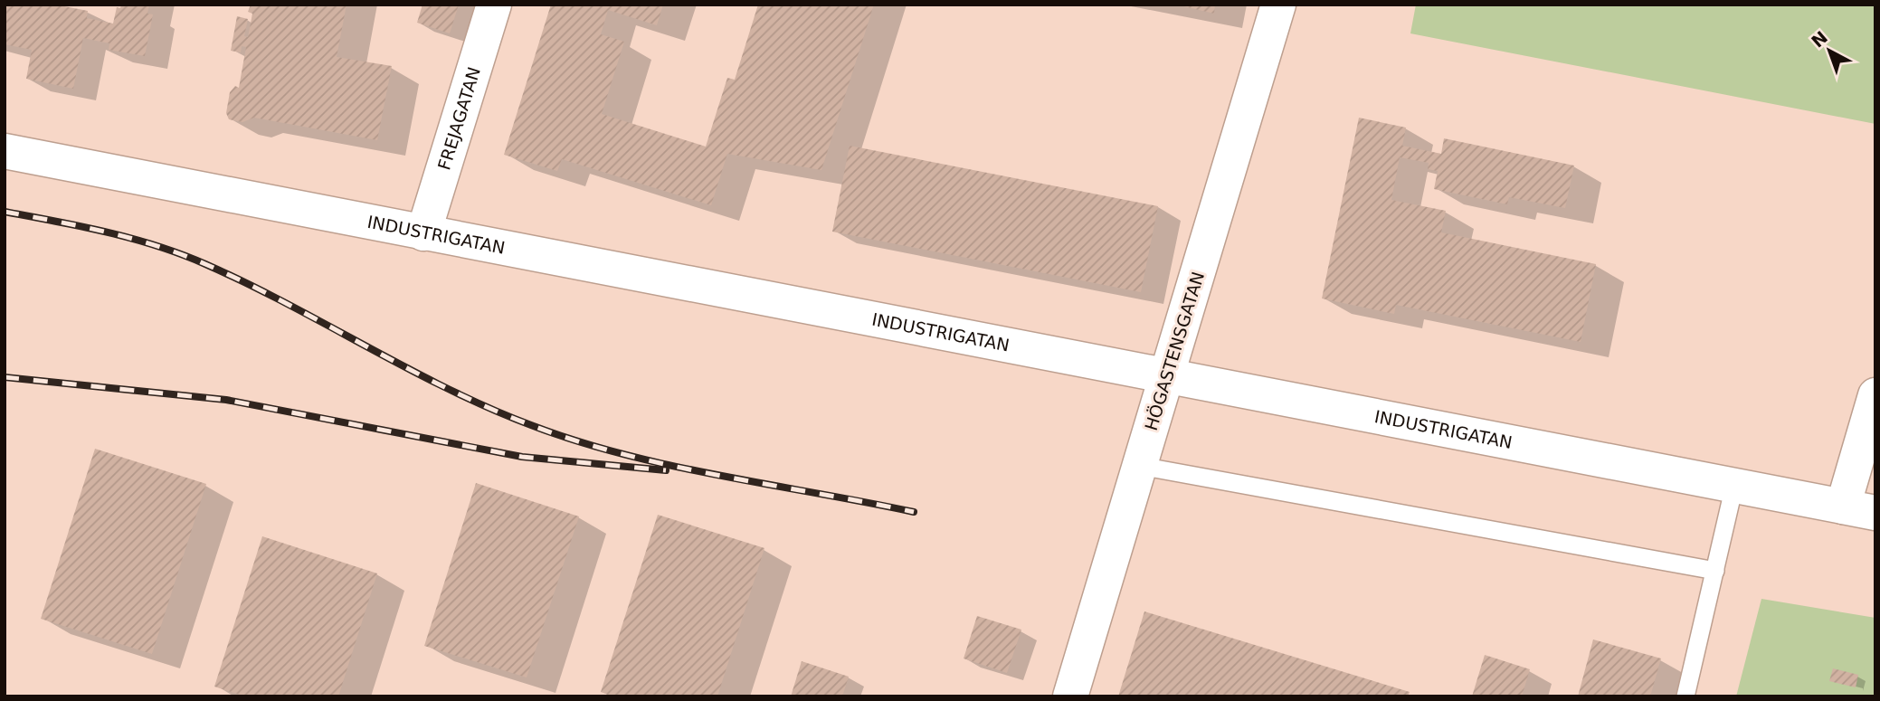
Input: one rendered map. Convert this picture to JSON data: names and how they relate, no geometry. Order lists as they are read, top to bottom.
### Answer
{
  "streets": {
    "street": ["FREJAGATAN", "INDUSTRIGATAN", "HÖGASTENSGATAN"]
  },
  "crossings": [
    ["FREJAGATAN", "INDUSTRIGATAN"],
    ["INDUSTRIGATAN", "HÖGASTENSGATAN"]
  ],
  "north": "top left"
}
